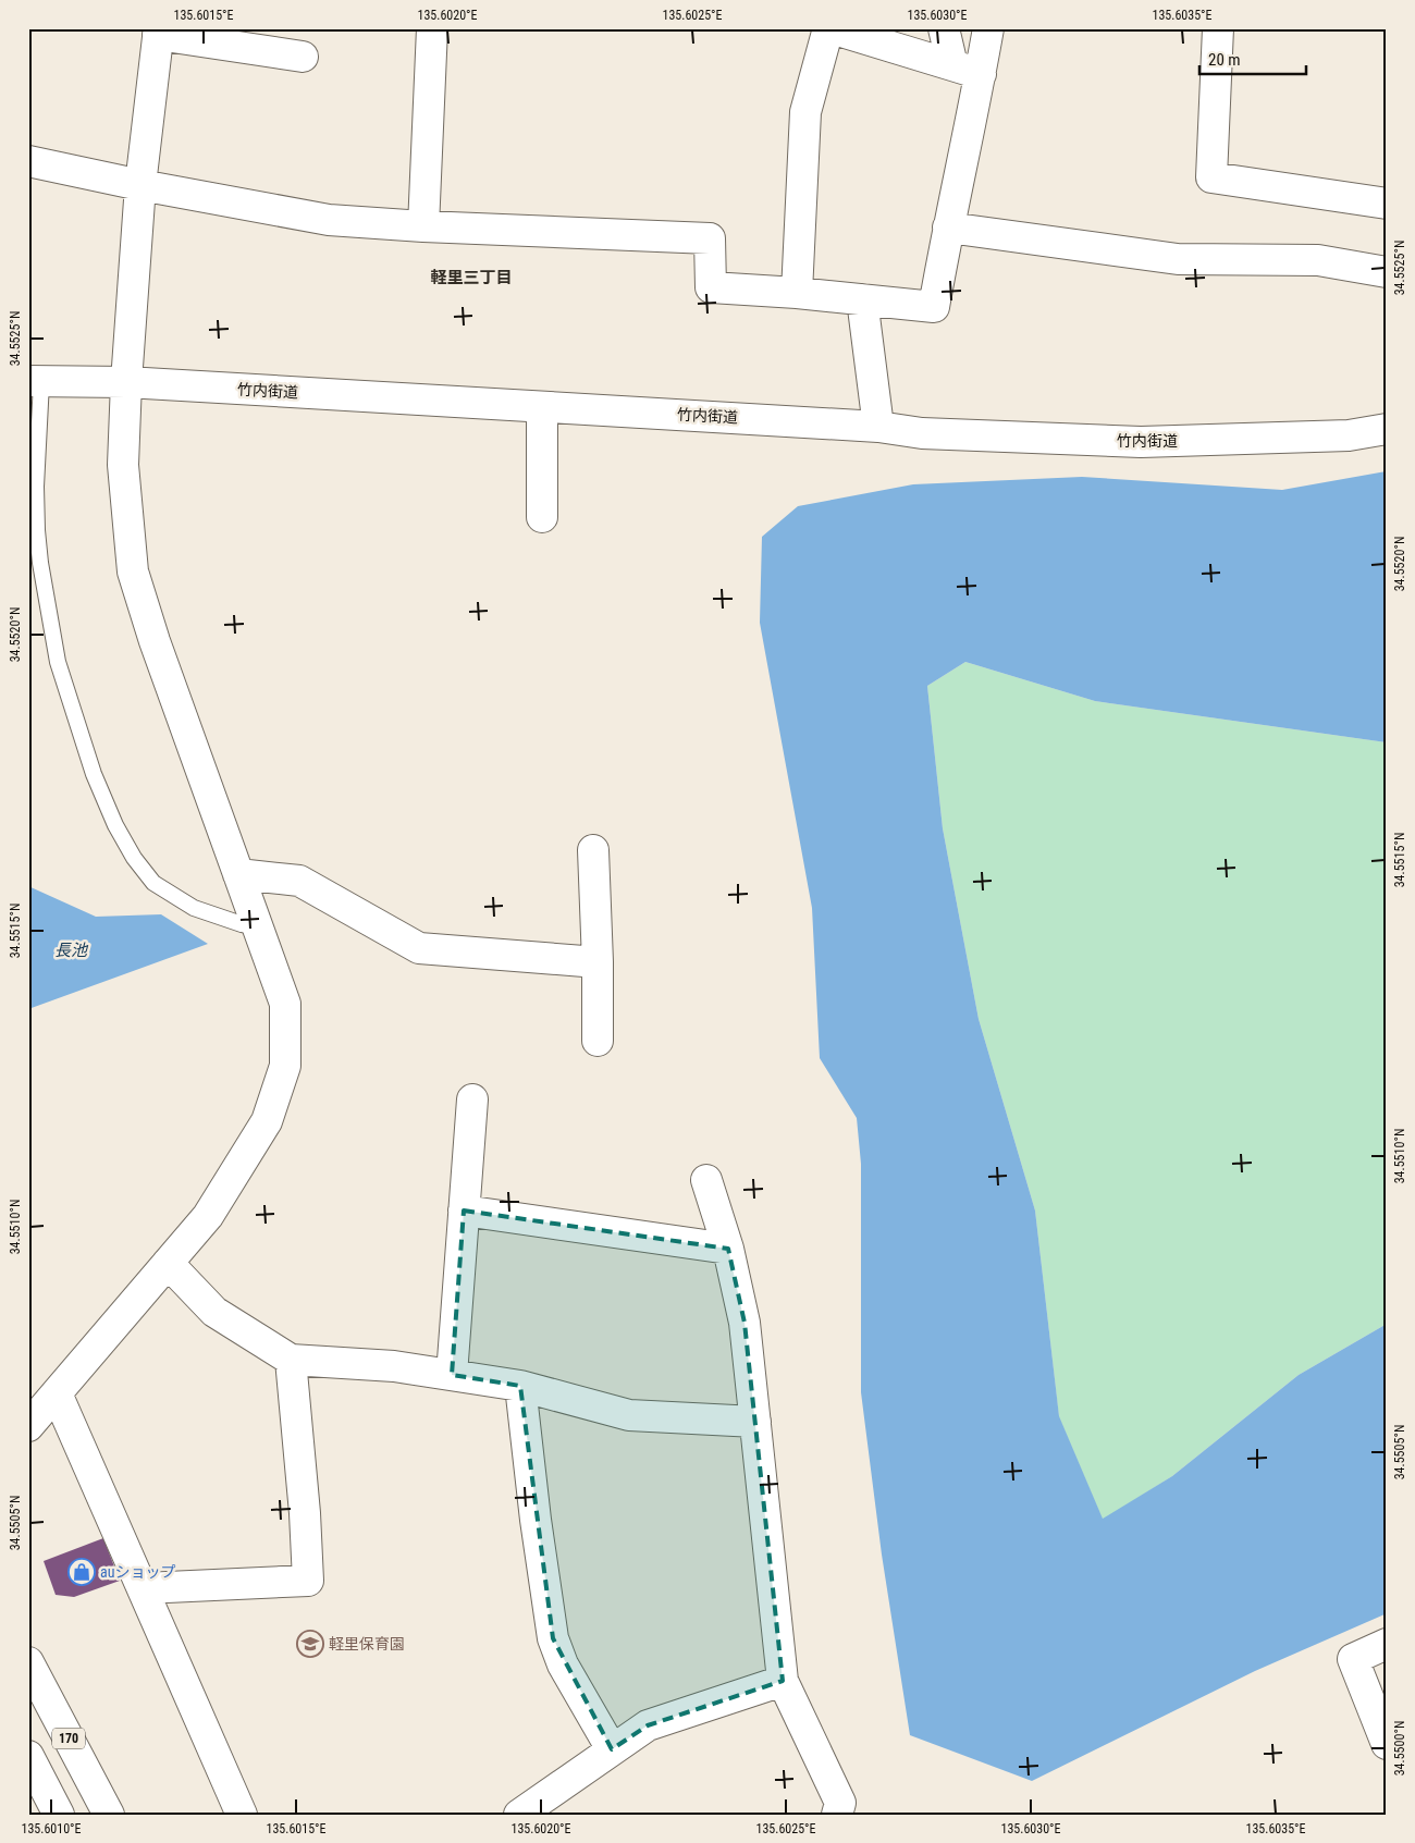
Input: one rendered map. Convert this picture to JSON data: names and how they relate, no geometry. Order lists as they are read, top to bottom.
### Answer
{
  "streets": {
    "main road": ["竹内街道", "170"]
  },
  "districts": ["軽里三丁目"],
  "water": ["長池"],
  "places": {
    "shop": ["auショップ"],
    "school or university": ["軽里保育園"]
  },
  "scale_bar": "20 m",
  "coordinates": [
    "135.6015°E",
    "135.6020°E",
    "135.6025°E",
    "135.6030°E",
    "135.6035°E",
    "34.5525°N",
    "34.5520°N",
    "34.5515°N",
    "34.5510°N",
    "34.5505°N",
    "34.5500°N",
    "135.6010°E"
  ]
}
